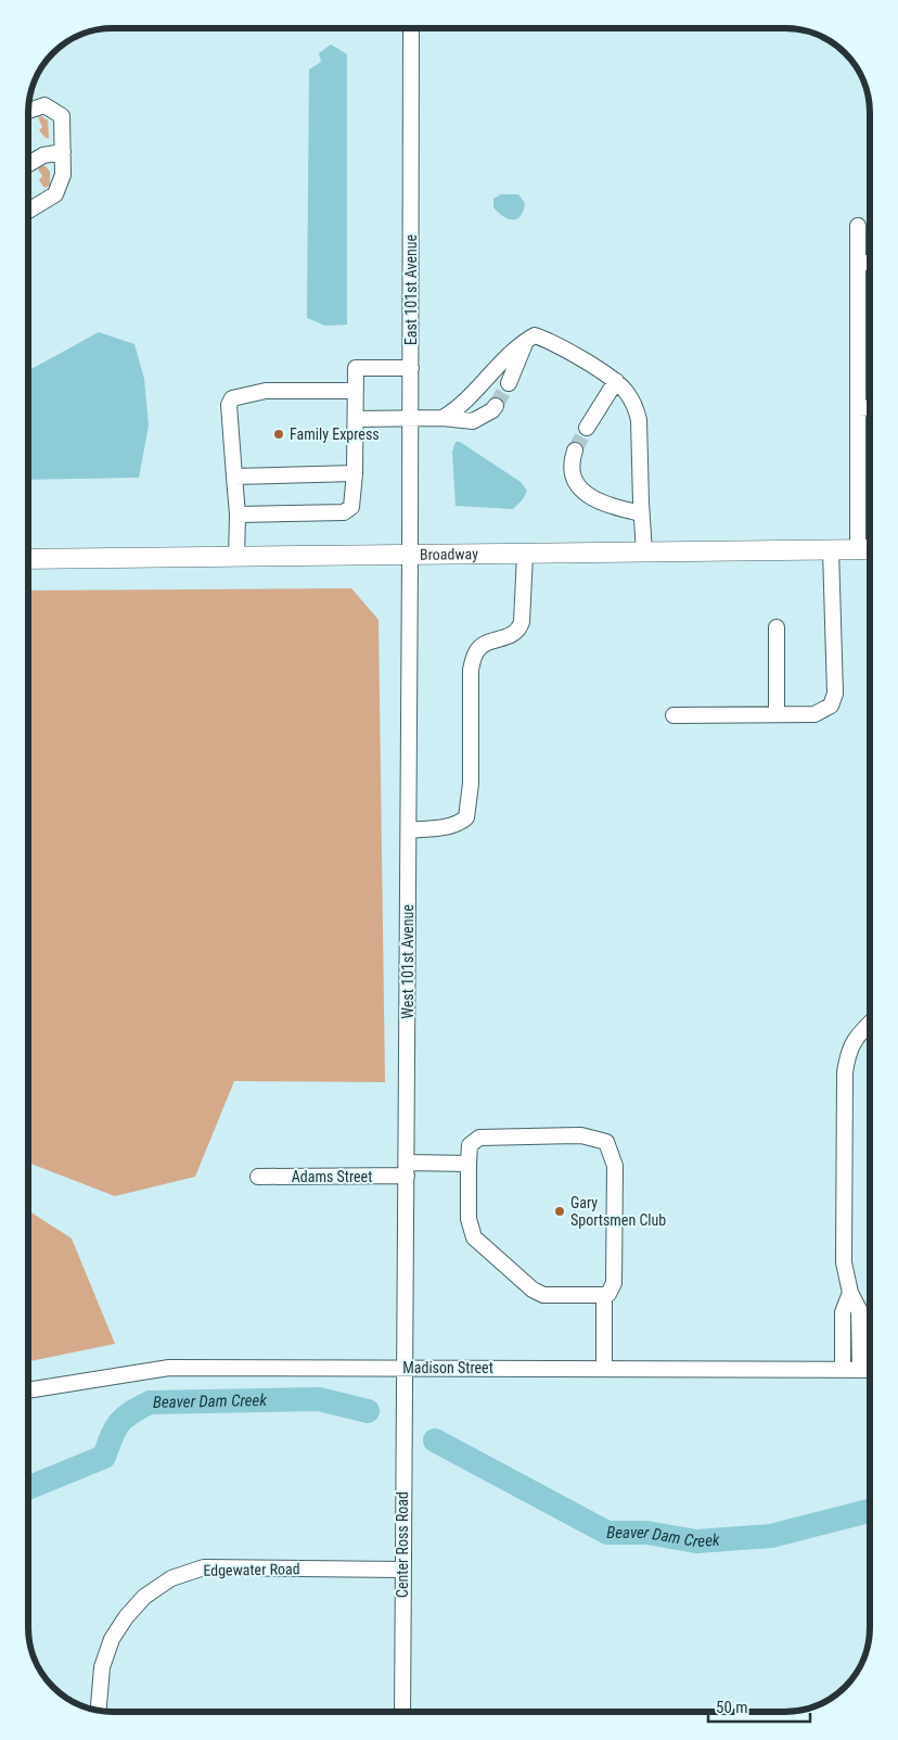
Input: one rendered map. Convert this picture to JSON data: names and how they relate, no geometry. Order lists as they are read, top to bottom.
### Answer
{
  "streets": {
    "main road": ["Broadway"],
    "street": [
      "East 101st Avenue",
      "West 101st Avenue",
      "Adams Street",
      "Madison Street",
      "Center Ross Road",
      "Edgewater Road"
    ]
  },
  "crossings": [
    ["East 101st Avenue", "Broadway"],
    ["East 101st Avenue", "West 101st Avenue"],
    ["Broadway", "West 101st Avenue"],
    ["West 101st Avenue", "Adams Street"],
    ["West 101st Avenue", "Madison Street"],
    ["West 101st Avenue", "Center Ross Road"],
    ["Madison Street", "Center Ross Road"],
    ["Center Ross Road", "Edgewater Road"]
  ],
  "water": ["Beaver Dam Creek"],
  "places": ["Family Express", "Gary Sportsmen Club"],
  "scale_bar": "50 m"
}
